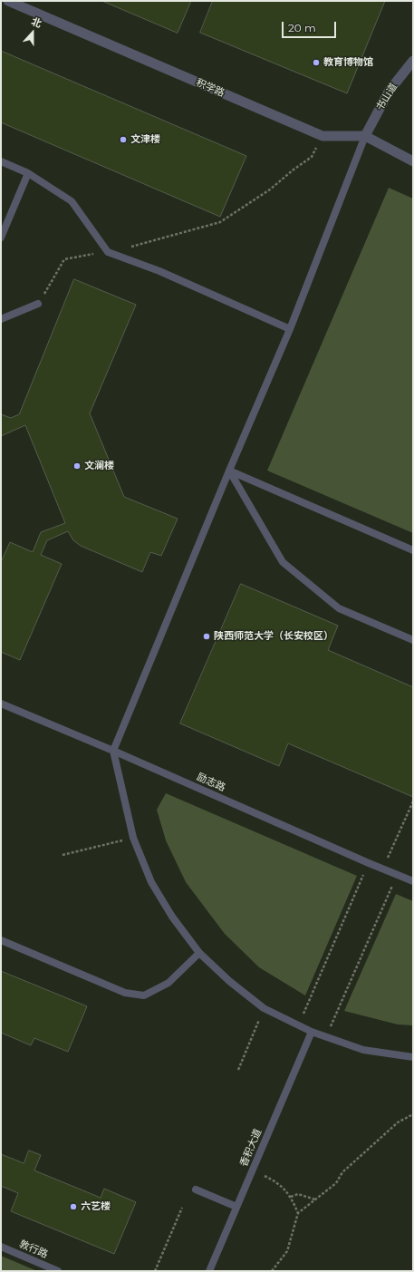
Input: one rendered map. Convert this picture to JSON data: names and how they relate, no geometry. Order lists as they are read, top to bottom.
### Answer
{
  "streets": {
    "street": ["积学路", "书山道"],
    "lane": ["励志路", "香积大道", "敦行路"]
  },
  "crossings": [
    ["积学路", "书山道"]
  ],
  "places": [
    "教育博物馆",
    "文津楼",
    "文澜楼",
    "陕西师范大学（长安校区）",
    "六艺楼"
  ],
  "scale_bar": "20 m",
  "north": "top"
}
